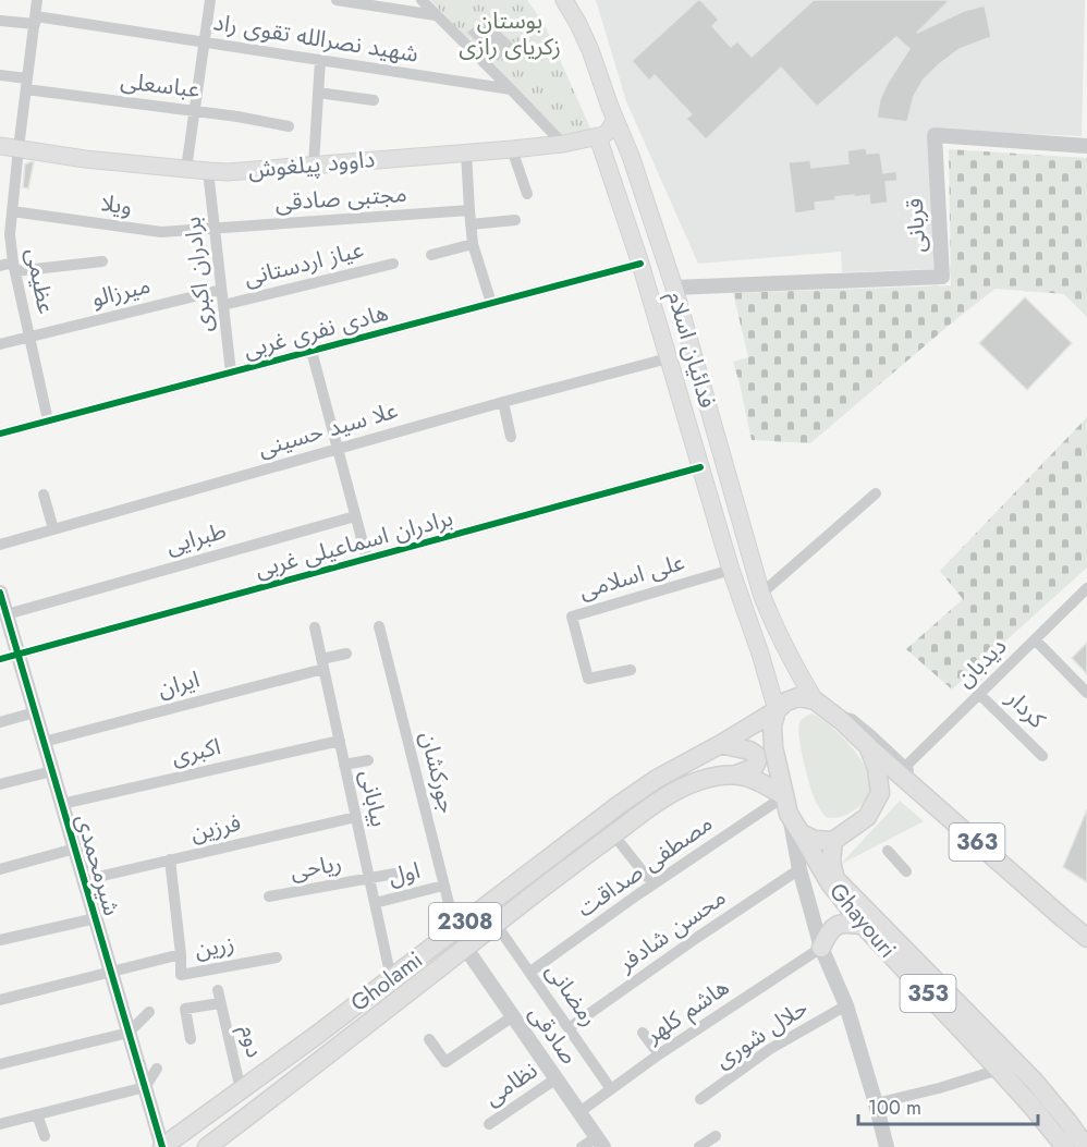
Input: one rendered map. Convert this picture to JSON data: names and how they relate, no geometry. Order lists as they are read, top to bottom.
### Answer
{
  "streets": {
    "main road": [
      "داوود پیلغوش",
      "فدائیان اسلام",
      "363",
      "Ghayouri",
      "2308",
      "Gholami",
      "353"
    ],
    "street": [
      "شهید نصرالله تقوی راد",
      "عباسعلی",
      "مجتبی صادقی",
      "ویلا",
      "قربانی",
      "عیاز اردستانی",
      "برادران اکبری",
      "عظیمی",
      "میرزالو",
      "هادی نفری غربی",
      "علا سید حسینی",
      "طبرایی",
      "برادران اسماعیلی غربی",
      "علی اسلامی",
      "دیدبان",
      "ایران",
      "کردار",
      "اکبری",
      "جورکشان",
      "بیابانی",
      "فرزین",
      "شیرمحمدی",
      "مصطفی صداقت",
      "ریاحی",
      "اول",
      "محسن شادفر",
      "زرین",
      "رمضانی",
      "هاشم کلهر",
      "حلال شوری",
      "صادقی",
      "دوم",
      "نظامی"
    ]
  },
  "crossings": [
    ["شهید نصرالله تقوی راد", "عظیمی"],
    ["عباسعلی", "عظیمی"],
    ["داوود پیلغوش", "برادران اکبری"],
    ["داوود پیلغوش", "عظیمی"],
    ["داوود پیلغوش", "فدائیان اسلام"],
    ["مجتبی صادقی", "ویلا"],
    ["مجتبی صادقی", "برادران اکبری"],
    ["ویلا", "برادران اکبری"],
    ["ویلا", "عظیمی"],
    ["قربانی", "فدائیان اسلام"],
    ["عیاز اردستانی", "برادران اکبری"],
    ["برادران اکبری", "میرزالو"],
    ["برادران اکبری", "هادی نفری غربی"],
    ["عظیمی", "میرزالو"],
    ["عظیمی", "هادی نفری غربی"],
    ["هادی نفری غربی", "فدائیان اسلام"],
    ["فدائیان اسلام", "علا سید حسینی"],
    ["فدائیان اسلام", "برادران اسماعیلی غربی"],
    ["فدائیان اسلام", "علی اسلامی"],
    ["فدائیان اسلام", "363"],
    ["فدائیان اسلام", "مصطفی صداقت"],
    ["فدائیان اسلام", "Ghayouri"],
    ["فدائیان اسلام", "Gholami"],
    ["طبرایی", "شیرمحمدی"],
    ["برادران اسماعیلی غربی", "شیرمحمدی"],
    ["دیدبان", "کردار"],
    ["ایران", "بیابانی"],
    ["ایران", "شیرمحمدی"],
    ["اکبری", "بیابانی"],
    ["اکبری", "شیرمحمدی"],
    ["جورکشان", "اول"],
    ["جورکشان", "Gholami"],
    ["بیابانی", "فرزین"],
    ["بیابانی", "ریاحی"],
    ["بیابانی", "اول"],
    ["بیابانی", "Gholami"],
    ["فرزین", "شیرمحمدی"],
    ["فرزین", "زرین"],
    ["363", "مصطفی صداقت"],
    ["363", "Ghayouri"],
    ["363", "Gholami"],
    ["شیرمحمدی", "زرین"],
    ["شیرمحمدی", "Gholami"],
    ["مصطفی صداقت", "Ghayouri"],
    ["مصطفی صداقت", "Gholami"],
    ["مصطفی صداقت", "رمضانی"],
    ["Ghayouri", "Gholami"],
    ["محسن شادفر", "رمضانی"],
    ["Gholami", "رمضانی"],
    ["Gholami", "صادقی"],
    ["Gholami", "دوم"],
    ["رمضانی", "هاشم کلهر"],
    ["هاشم کلهر", "صادقی"],
    ["صادقی", "نظامی"]
  ],
  "parks": ["بوستان زکریای رازی"],
  "scale_bar": "100 m"
}
